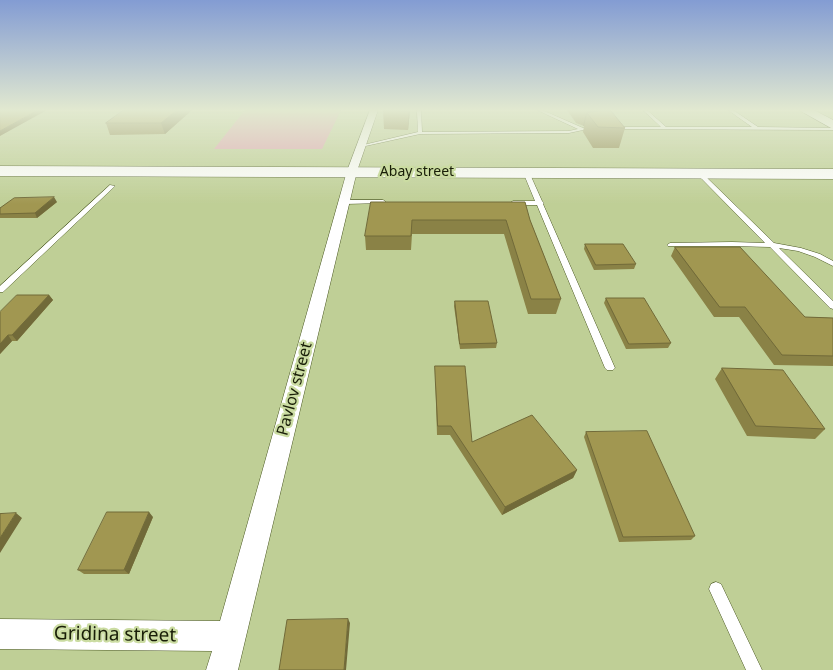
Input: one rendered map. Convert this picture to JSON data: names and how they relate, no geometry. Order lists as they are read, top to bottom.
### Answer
{
  "streets": {
    "main road": ["Abay street"],
    "street": ["Pavlov street", "Gridina street"]
  },
  "crossings": [
    ["Abay street", "Pavlov street"],
    ["Pavlov street", "Gridina street"]
  ]
}
